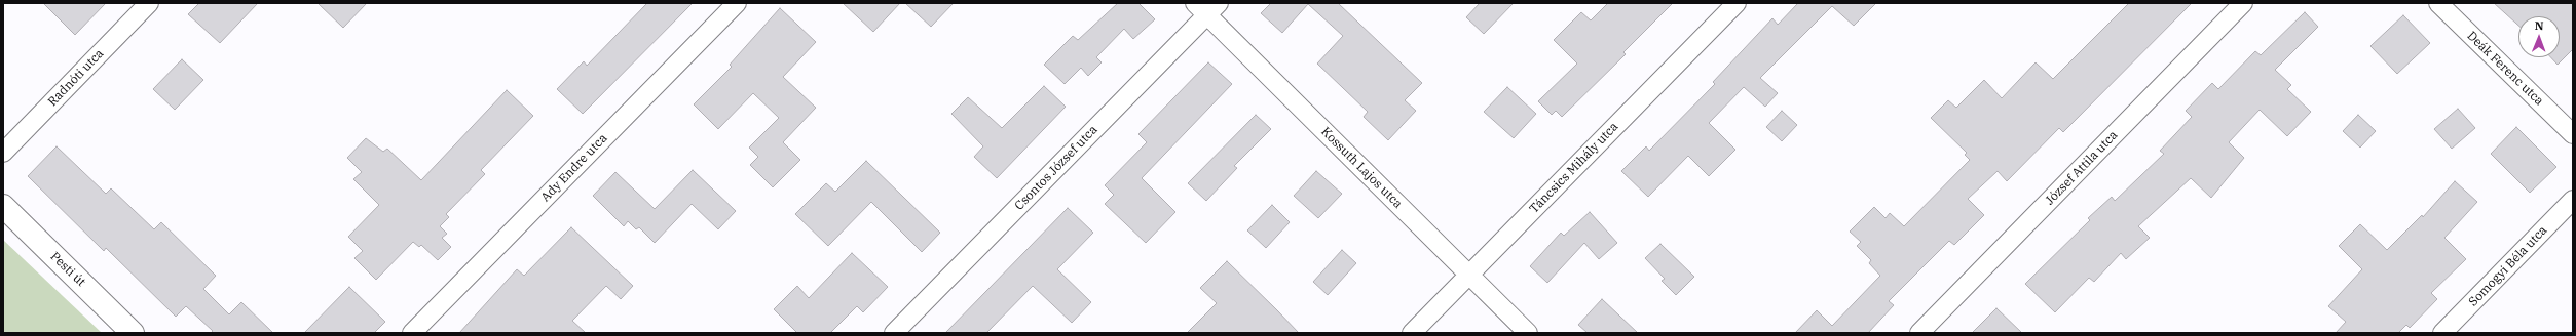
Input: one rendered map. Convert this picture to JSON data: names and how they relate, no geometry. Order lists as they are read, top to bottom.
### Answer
{
  "streets": {
    "street": [
      "Deák Ferenc utca",
      "Radnóti utca",
      "Ady Endre utca",
      "Csontos József utca",
      "Kossuth Lajos utca",
      "Táncsics Mihály utca",
      "József Attila utca",
      "Somogyi Béla utca",
      "Pesti út"
    ]
  },
  "crossings": [
    ["Csontos József utca", "Kossuth Lajos utca"],
    ["Kossuth Lajos utca", "Táncsics Mihály utca"]
  ],
  "north": "top"
}
